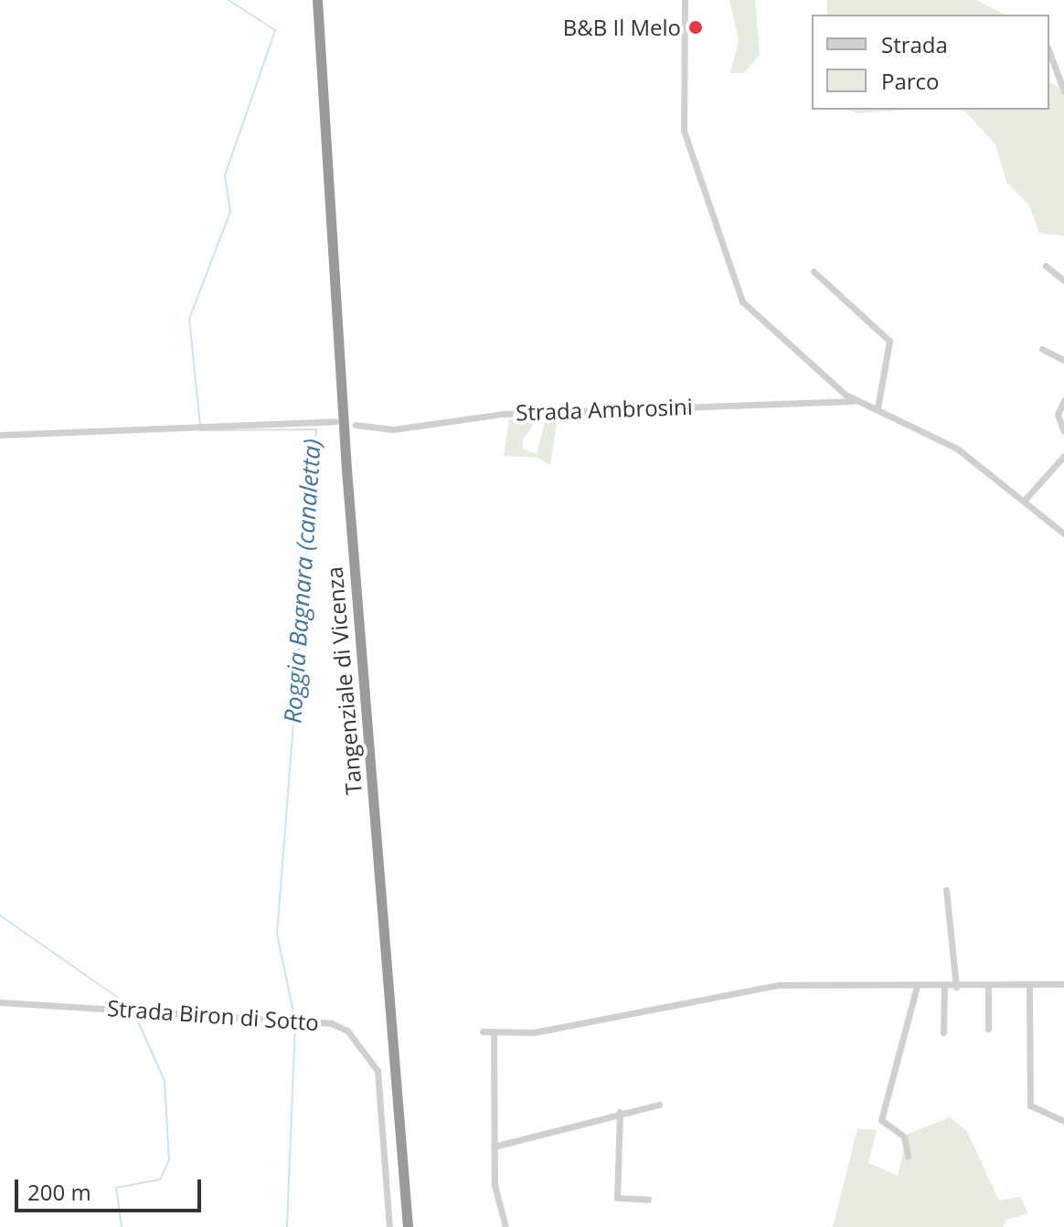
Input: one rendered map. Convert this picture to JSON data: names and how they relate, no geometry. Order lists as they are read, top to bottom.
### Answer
{
  "streets": {
    "highway": ["Tangenziale di Vicenza"],
    "street": ["Strada Ambrosini", "Strada Biron di Sotto"]
  },
  "water": ["Roggia Bagnara (canaletta)"],
  "places": ["B&B Il Melo"],
  "legend": ["Strada", "Parco"],
  "scale_bar": "200 m"
}
